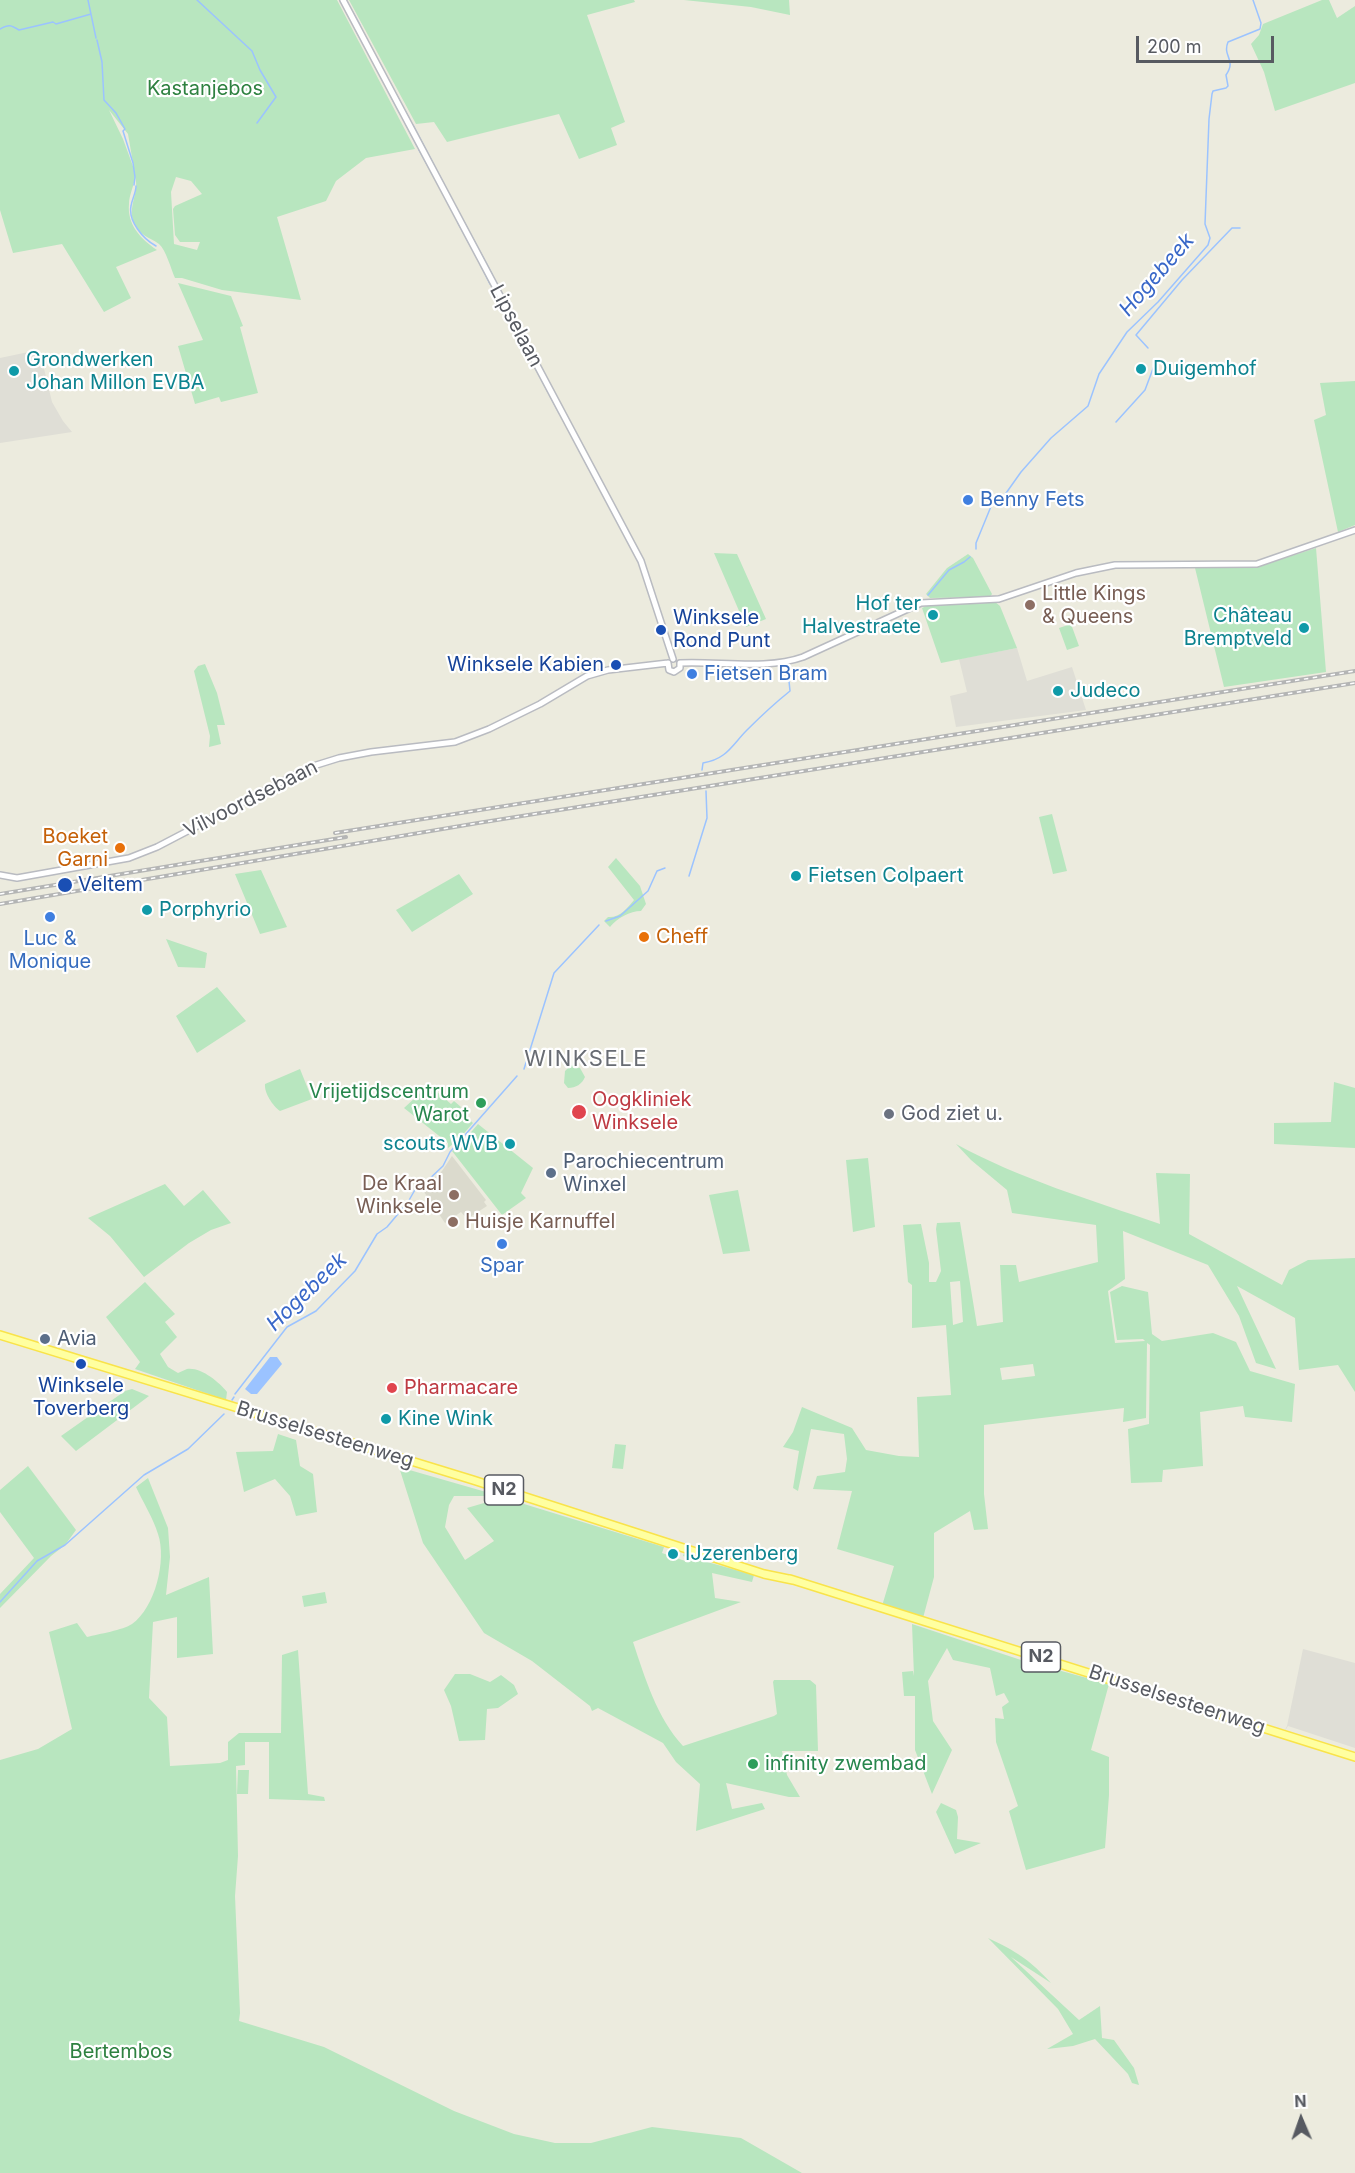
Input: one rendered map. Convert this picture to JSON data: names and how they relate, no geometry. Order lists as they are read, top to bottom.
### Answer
{
  "streets": {
    "main road": ["Brusselsesteenweg", "N2"],
    "street": ["Lipselaan", "Vilvoordsebaan"]
  },
  "crossings": [
    ["Lipselaan", "Vilvoordsebaan"]
  ],
  "districts": ["WINKSELE"],
  "water": ["Hogebeek"],
  "parks": ["Kastanjebos", "Bertembos"],
  "places": [
    "Duigemhof",
    "Grondwerken Johan Millon EVBA",
    "Benny Fets",
    "Little Kings & Queens",
    "Hof ter Halvestraete",
    "Château Bremptveld",
    "Winksele Rond Punt",
    "Winksele Kabien",
    "Fietsen Bram",
    "Judeco",
    "Boeket Garni",
    "Fietsen Colpaert",
    "Veltem",
    "Porphyrio",
    "Luc & Monique",
    "Cheff",
    "Vrijetijdscentrum Warot",
    "Oogkliniek Winksele",
    "God ziet u.",
    "scouts WVB",
    "Parochiecentrum Winxel",
    "De Kraal Winksele",
    "Huisje Karnuffel",
    "Spar",
    "Avia",
    "Winksele Toverberg",
    "Pharmacare",
    "Kine Wink",
    "IJzerenberg",
    "infinity zwembad"
  ],
  "scale_bar": "200 m",
  "north": "top"
}
